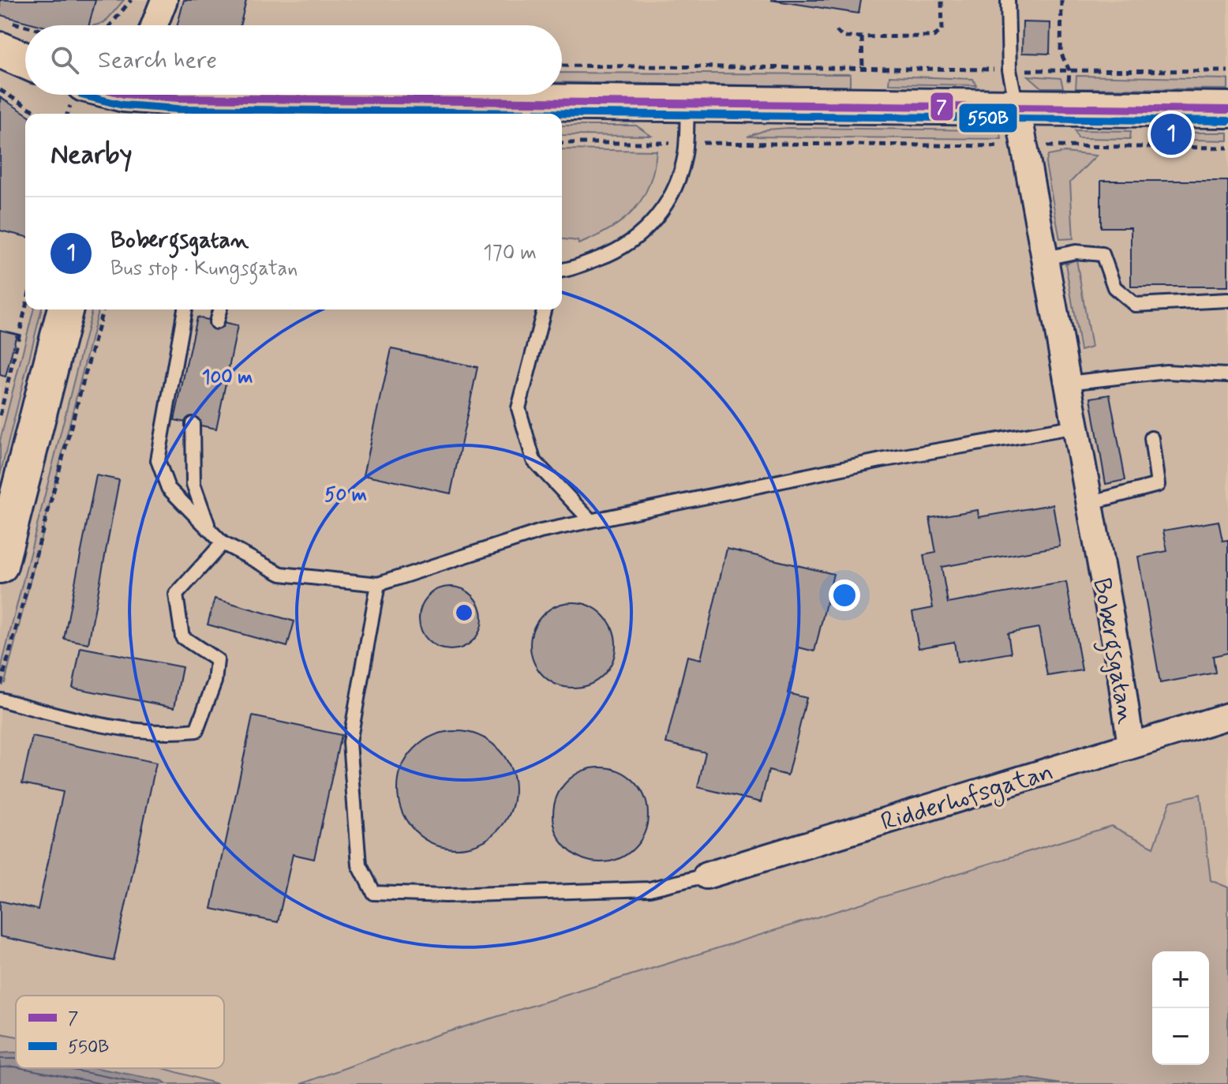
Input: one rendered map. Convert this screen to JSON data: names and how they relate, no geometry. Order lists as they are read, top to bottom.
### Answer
{
  "streets": {
    "street": ["Bobergsgatan", "Ridderhofsgatan"]
  },
  "crossings": [
    ["Bobergsgatan", "Ridderhofsgatan"]
  ],
  "lines": ["transit line 7", "transit line 550B"],
  "legend": ["7", "550B"],
  "page": {
    "search": "Search here",
    "pins": "1",
    "heading": "Nearby",
    "list": [
      {
        "mark": "1",
        "name": "Bobergsgatan",
        "note": "Bus stop · Kungsgatan",
        "value": "170 m"
      }
    ],
    "map_buttons": ["+", "−"]
  },
  "rings": ["100 m", "50 m"]
}
